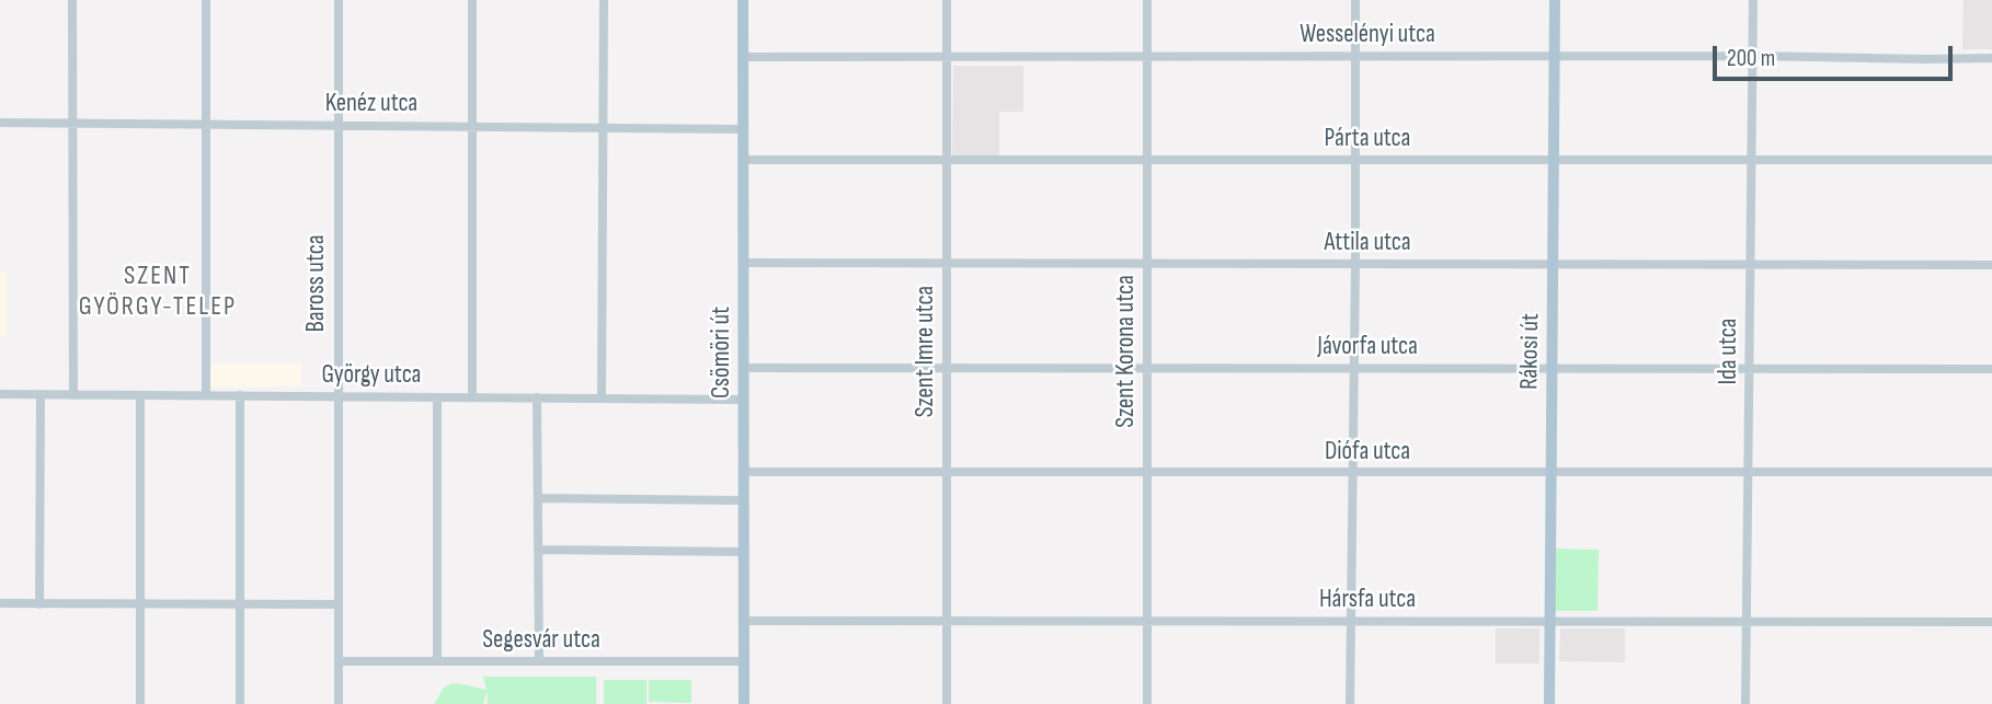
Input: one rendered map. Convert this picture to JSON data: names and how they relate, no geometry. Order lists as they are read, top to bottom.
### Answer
{
  "streets": {
    "main road": ["Rákosi út", "Csömöri út"],
    "street": [
      "Wesselényi utca",
      "Kenéz utca",
      "Párta utca",
      "Attila utca",
      "Baross utca",
      "Jávorfa utca",
      "Szent Imre utca",
      "Szent Korona utca",
      "Ida utca",
      "György utca",
      "Diófa utca",
      "Hársfa utca",
      "Segesvár utca"
    ]
  },
  "crossings": [
    ["Wesselényi utca", "Szent Imre utca"],
    ["Wesselényi utca", "Szent Korona utca"],
    ["Wesselényi utca", "Rákosi út"],
    ["Wesselényi utca", "Ida utca"],
    ["Wesselényi utca", "Csömöri út"],
    ["Kenéz utca", "Baross utca"],
    ["Kenéz utca", "Csömöri út"],
    ["Párta utca", "Szent Imre utca"],
    ["Párta utca", "Szent Korona utca"],
    ["Párta utca", "Rákosi út"],
    ["Párta utca", "Ida utca"],
    ["Párta utca", "Csömöri út"],
    ["Attila utca", "Szent Imre utca"],
    ["Attila utca", "Szent Korona utca"],
    ["Attila utca", "Rákosi út"],
    ["Attila utca", "Ida utca"],
    ["Attila utca", "Csömöri út"],
    ["Baross utca", "György utca"],
    ["Baross utca", "Segesvár utca"],
    ["Jávorfa utca", "Szent Imre utca"],
    ["Jávorfa utca", "Szent Korona utca"],
    ["Jávorfa utca", "Rákosi út"],
    ["Jávorfa utca", "Ida utca"],
    ["Jávorfa utca", "Csömöri út"],
    ["Szent Imre utca", "Diófa utca"],
    ["Szent Imre utca", "Hársfa utca"],
    ["Szent Korona utca", "Diófa utca"],
    ["Szent Korona utca", "Hársfa utca"],
    ["Rákosi út", "Diófa utca"],
    ["Rákosi út", "Hársfa utca"],
    ["Ida utca", "Diófa utca"],
    ["Ida utca", "Hársfa utca"],
    ["Csömöri út", "György utca"],
    ["Csömöri út", "Diófa utca"],
    ["Csömöri út", "Hársfa utca"],
    ["Csömöri út", "Segesvár utca"]
  ],
  "districts": ["SZENT GYÖRGY-TELEP"],
  "scale_bar": "200 m"
}
